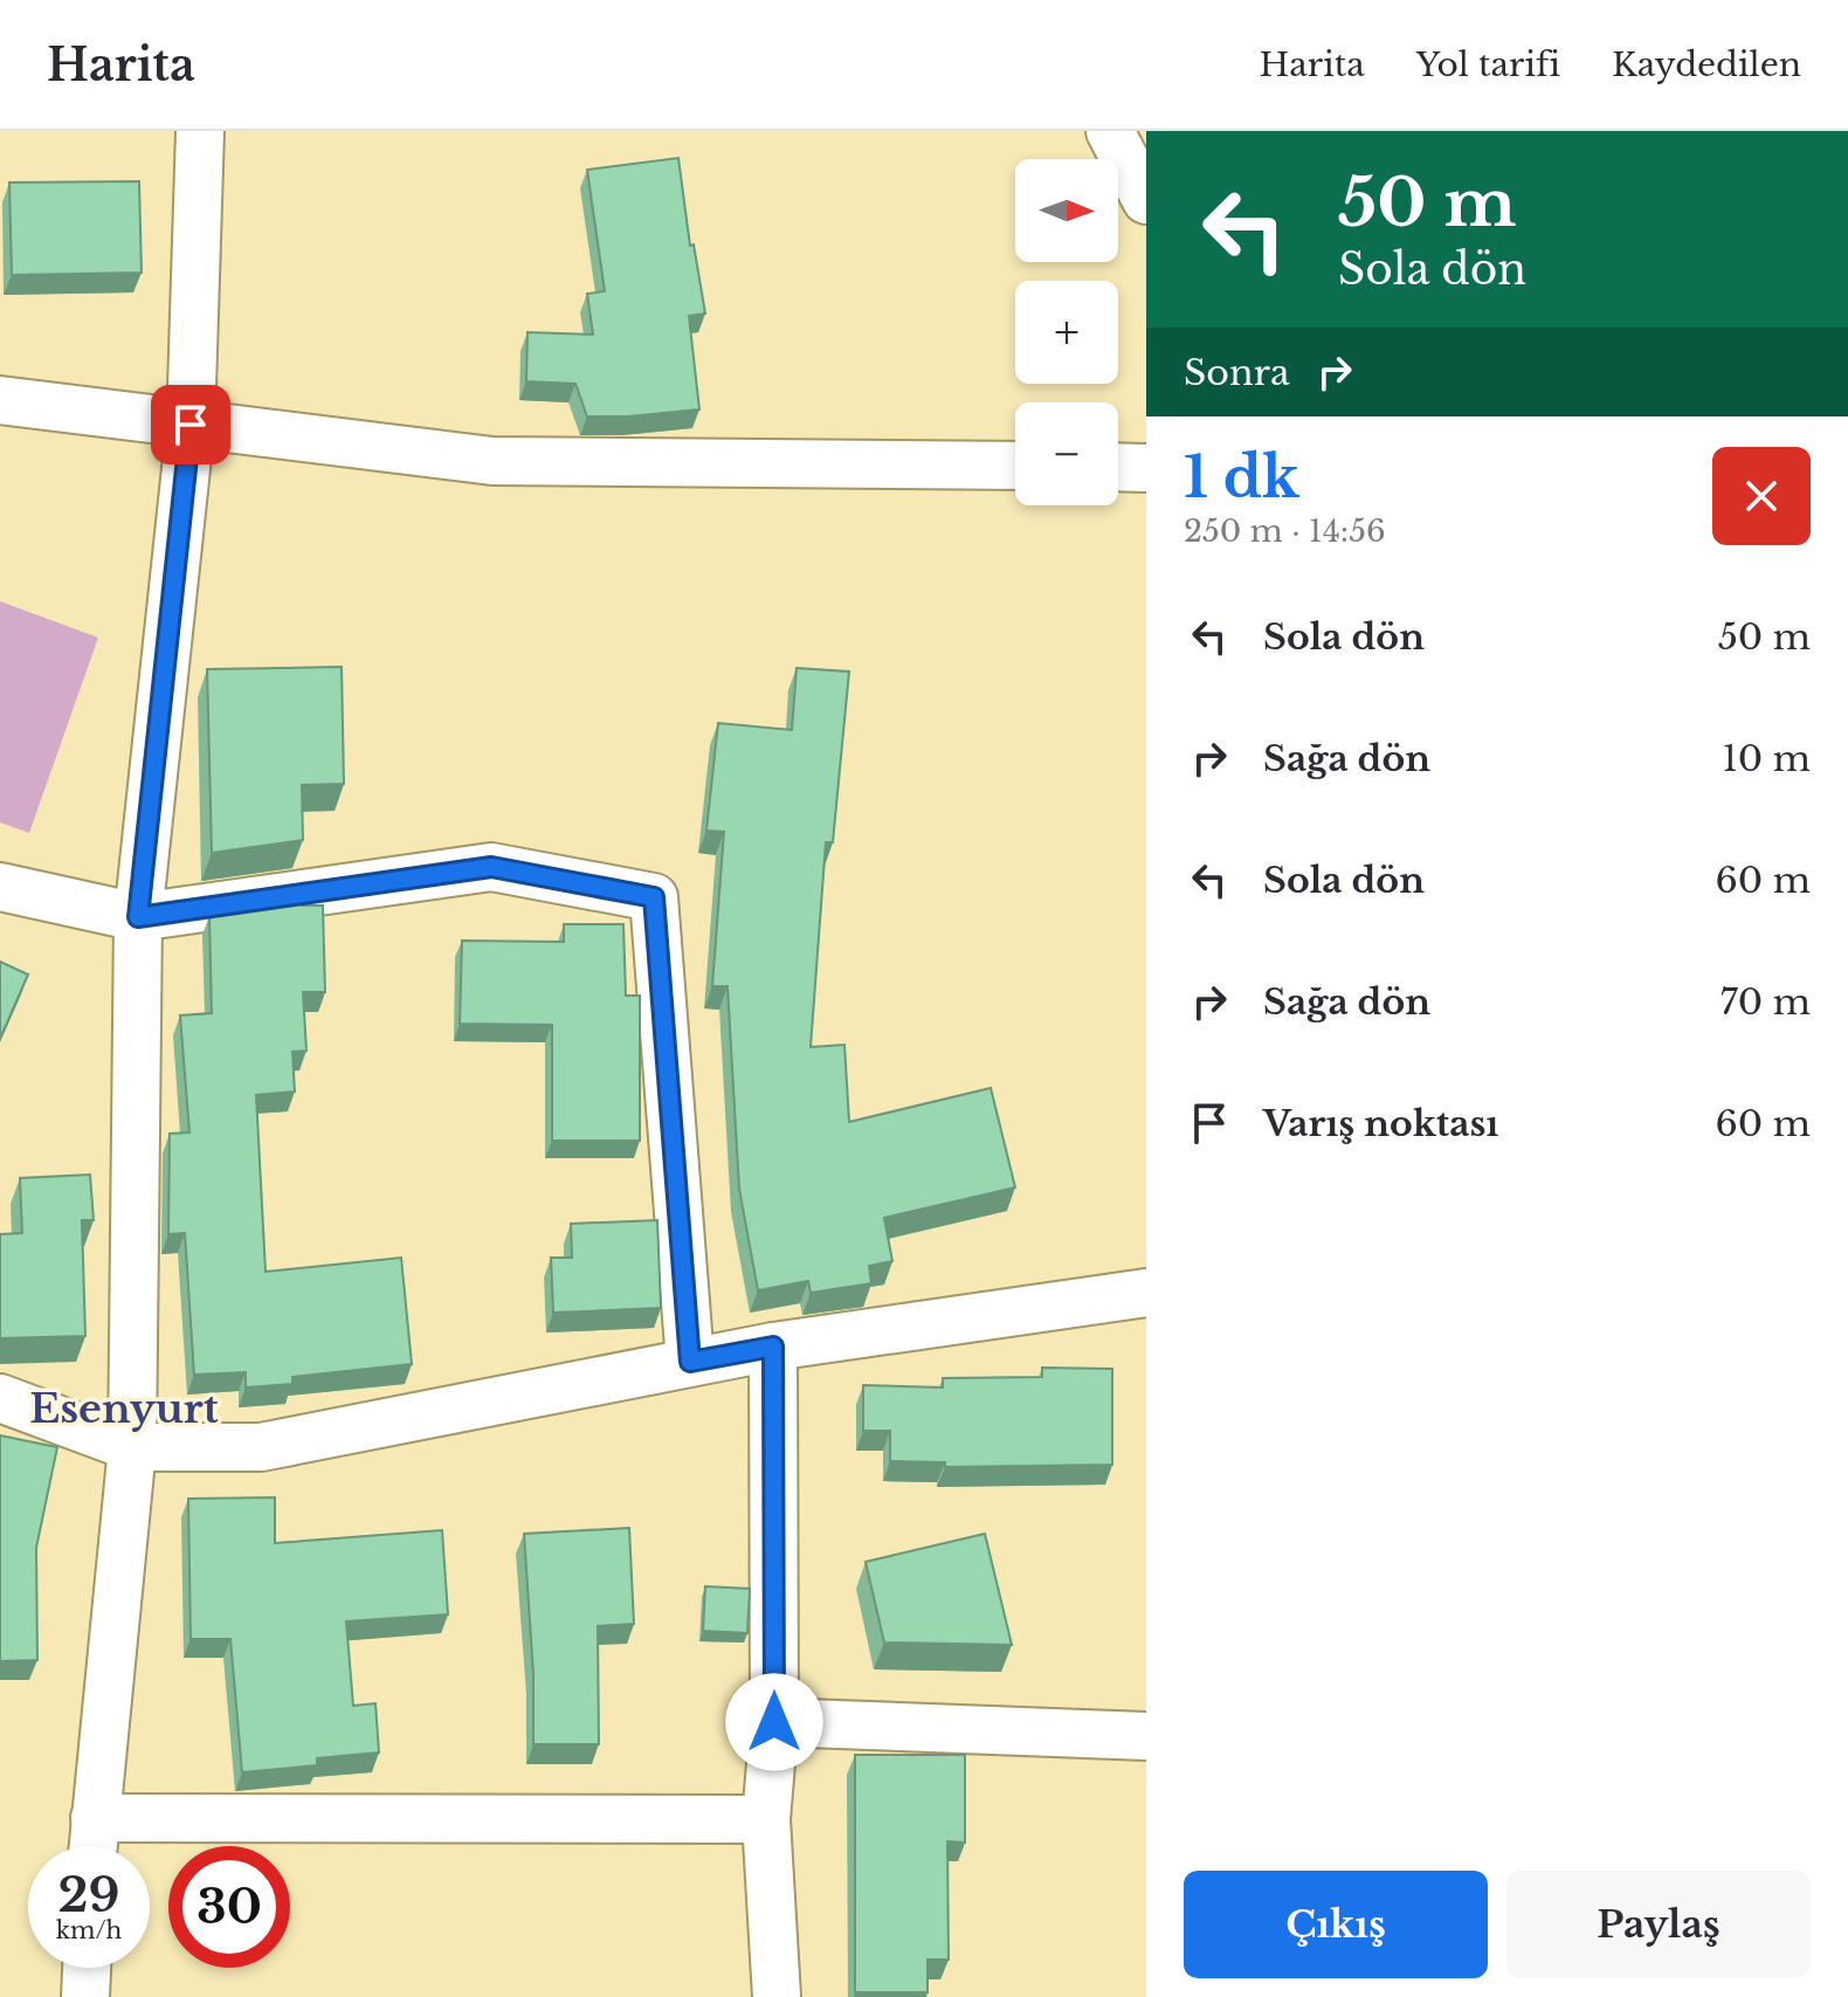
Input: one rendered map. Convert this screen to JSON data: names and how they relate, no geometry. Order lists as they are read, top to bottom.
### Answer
{
  "districts": ["Esenyurt"],
  "north": "right",
  "page": {
    "header": "Harita",
    "nav": ["Harita", "Yol tarifi", "Kaydedilen"],
    "turn": ["50 m", "Sola dön"],
    "map_buttons": ["+", "−"],
    "then": "Sonra",
    "heading": ["1 dk", "250 m · 14:56"],
    "list": [
      {
        "name": "Sola dön",
        "value": "50 m"
      },
      {
        "name": "Sağa dön",
        "value": "10 m"
      },
      {
        "name": "Sola dön",
        "value": "60 m"
      },
      {
        "name": "Sağa dön",
        "value": "70 m"
      },
      {
        "name": "Varış noktası",
        "value": "60 m"
      }
    ],
    "speed": "29 km/h",
    "limit": "30",
    "buttons": ["Çıkış", "Paylaş"]
  }
}
